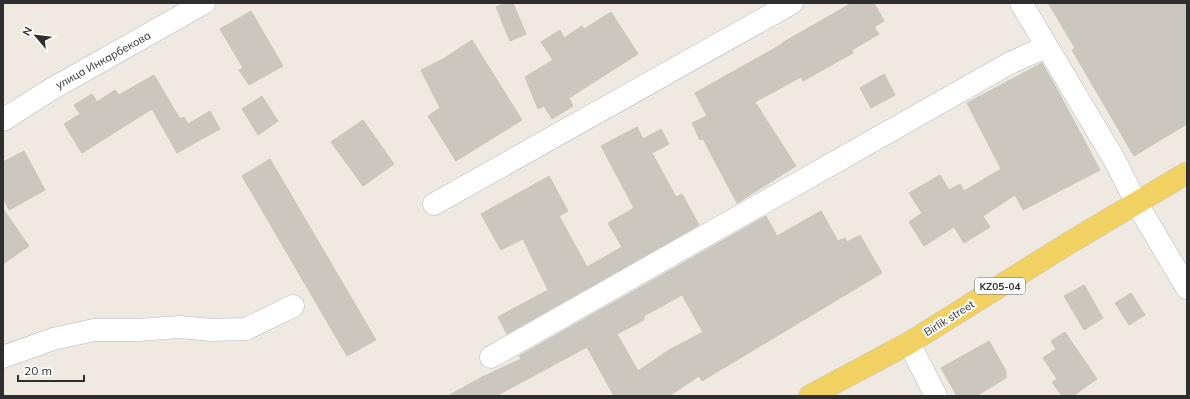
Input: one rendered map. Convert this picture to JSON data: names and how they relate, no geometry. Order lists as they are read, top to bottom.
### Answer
{
  "streets": {
    "main road": ["KZ05-04", "Birlik street"],
    "street": ["улица Инкарбекова"]
  },
  "scale_bar": "20 m",
  "north": "top left"
}
